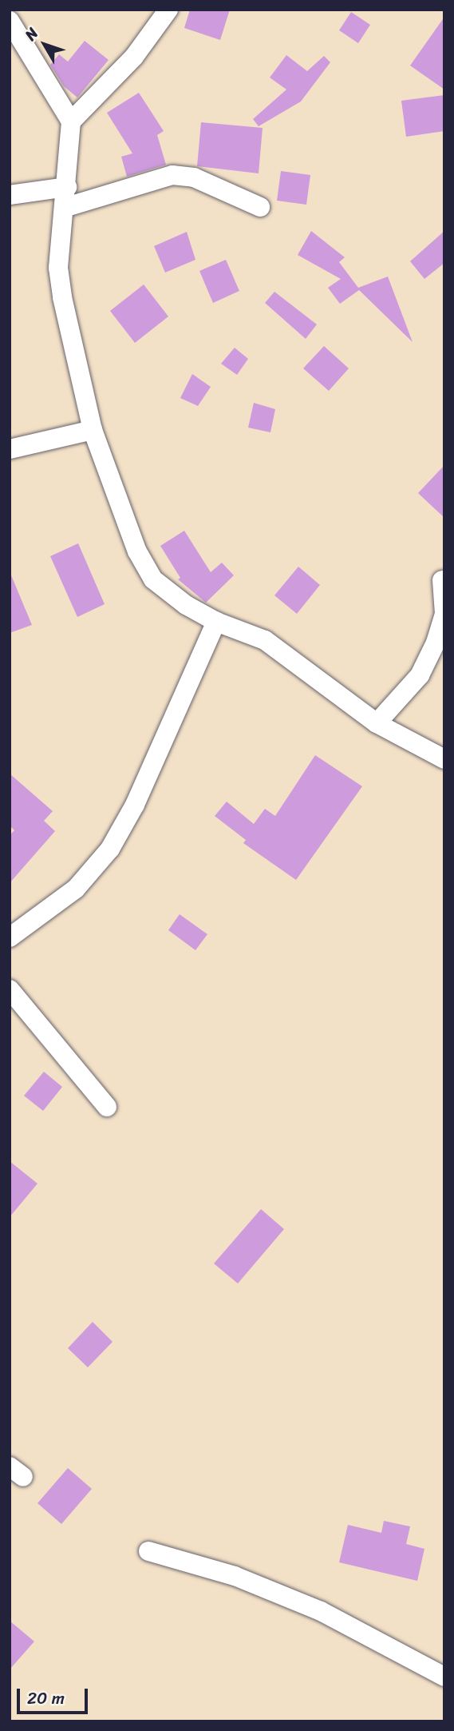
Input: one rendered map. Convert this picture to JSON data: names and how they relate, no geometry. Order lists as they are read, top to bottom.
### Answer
{
  "scale_bar": "20 m",
  "north": "top left"
}
